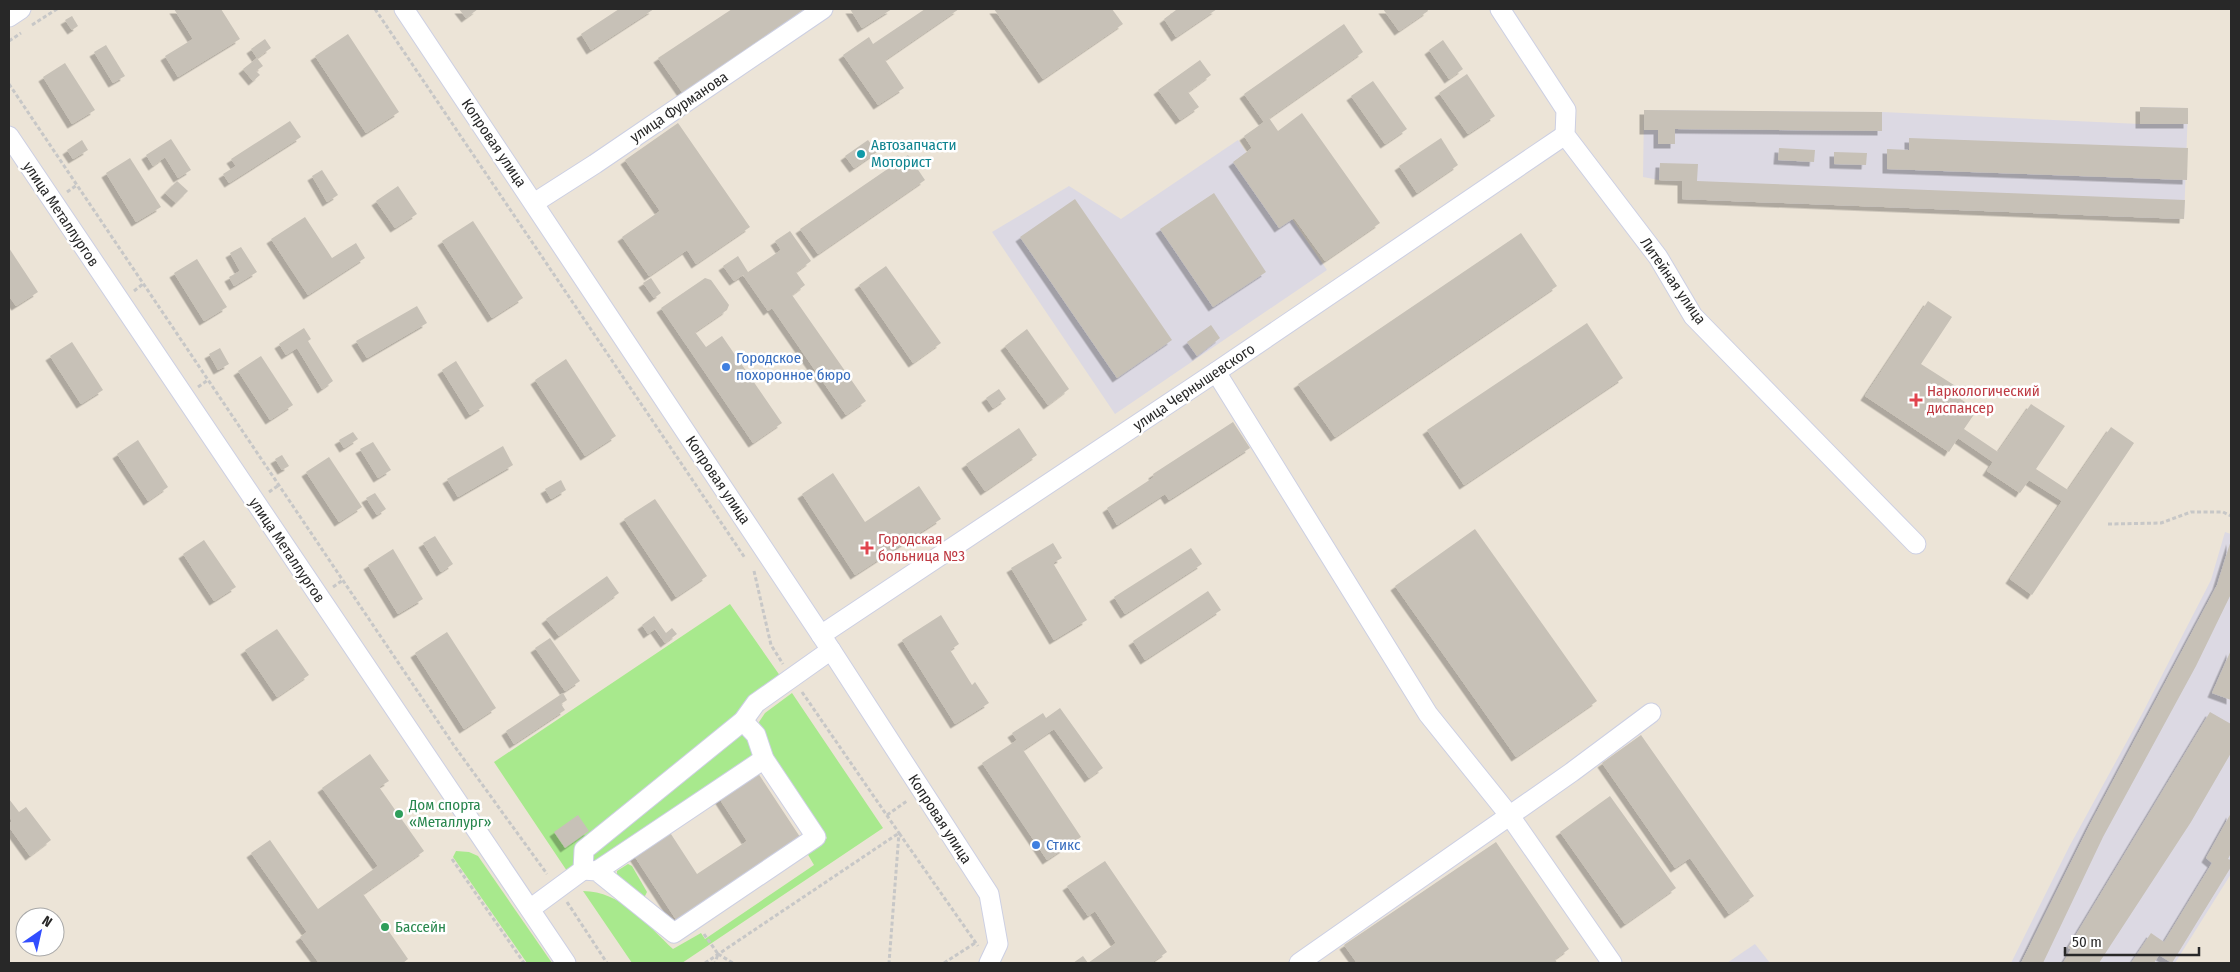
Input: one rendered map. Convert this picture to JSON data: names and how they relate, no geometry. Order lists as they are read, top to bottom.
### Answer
{
  "streets": {
    "street": [
      "улица Фурманова",
      "Копровая улица",
      "улица Металлургов",
      "Литейная улица",
      "улица Чернышевского"
    ]
  },
  "crossings": [
    ["улица Фурманова", "Копровая улица"],
    ["Копровая улица", "улица Чернышевского"],
    ["Литейная улица", "улица Чернышевского"]
  ],
  "places": {
    "other": [
      "Автозапчасти Моторист",
      "Городское похоронное бюро",
      "Дом спорта «Металлург»",
      "Стикс",
      "Бассейн"
    ],
    "health": ["Наркологический диспансер", "Городская больница №3"]
  },
  "scale_bar": "50 m",
  "north": "top right"
}
